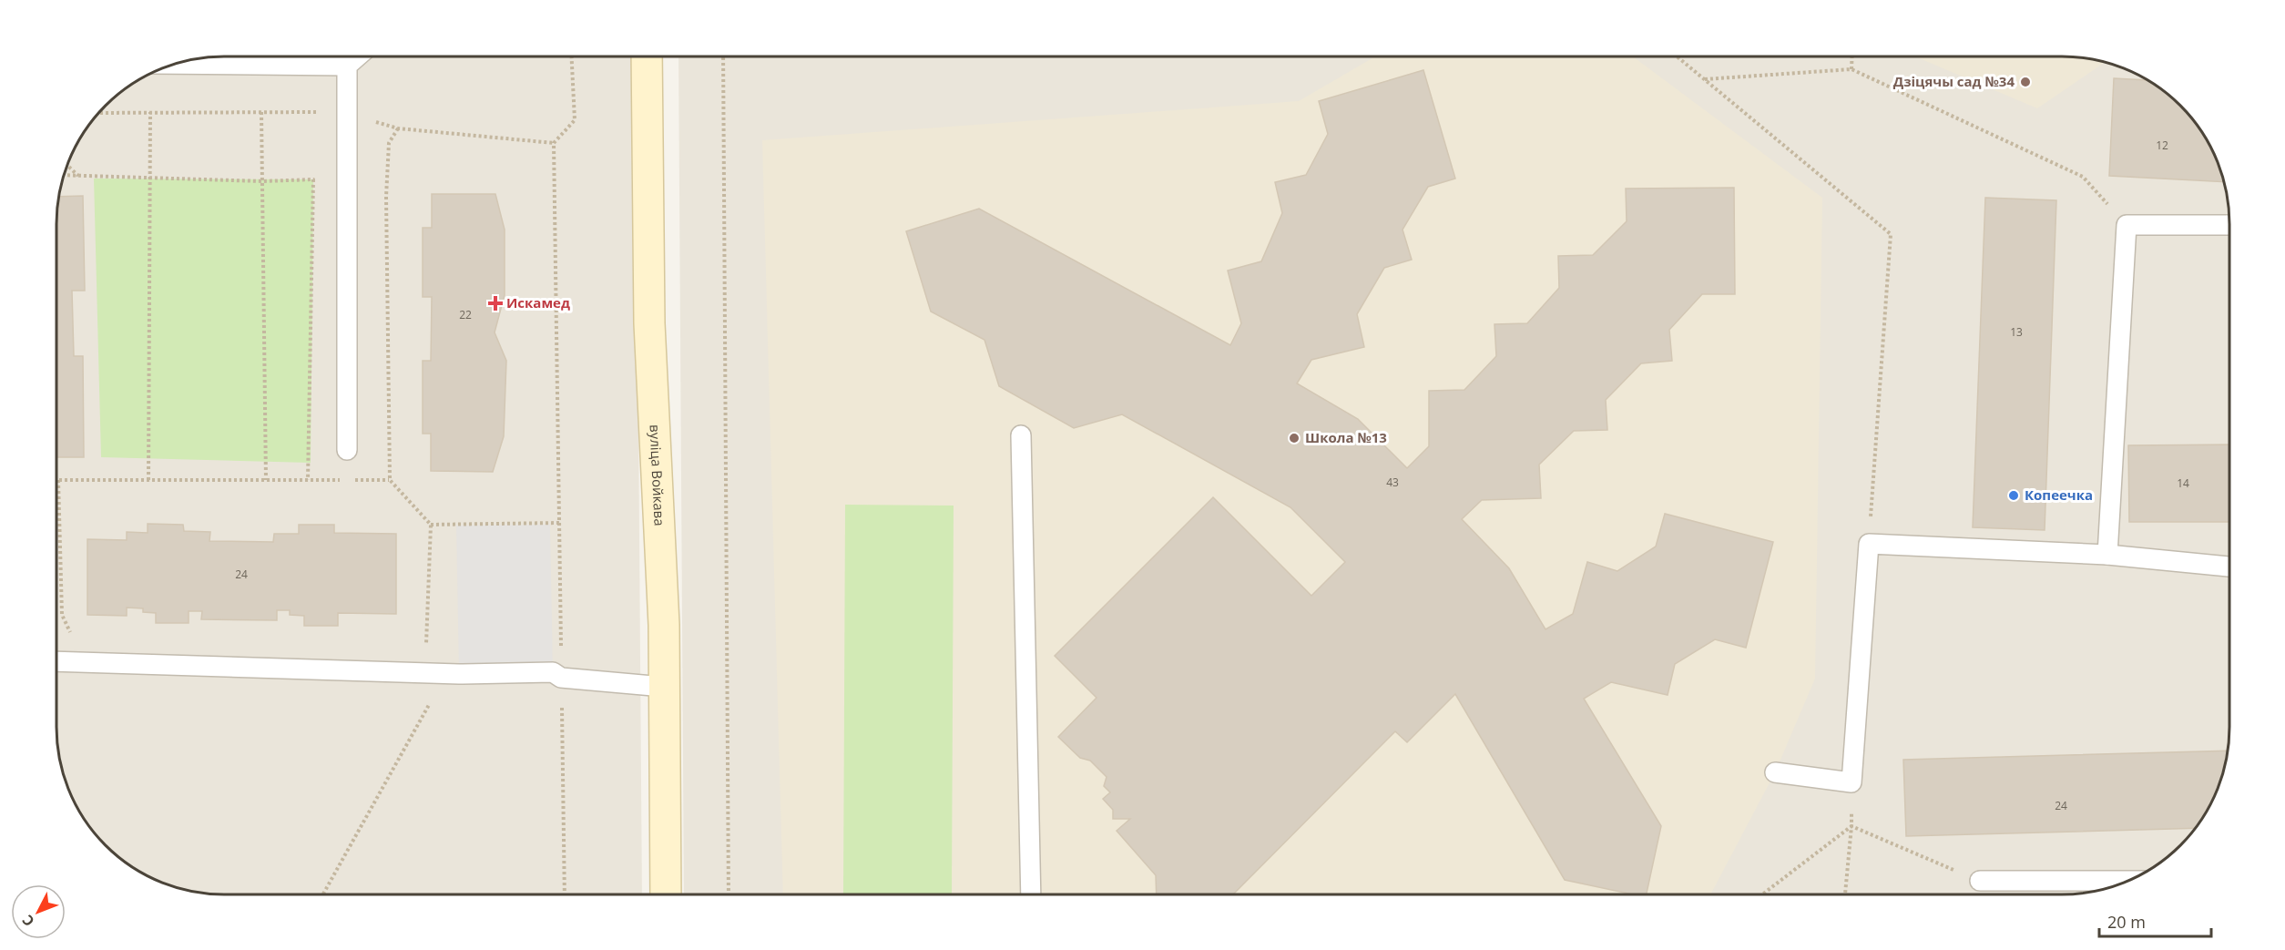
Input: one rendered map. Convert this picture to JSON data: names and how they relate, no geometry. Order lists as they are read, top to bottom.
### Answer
{
  "streets": {
    "main road": ["вуліца Войкава"]
  },
  "places": {
    "other": ["Дзіцячы сад №34", "Школа №13", "Копеечка"],
    "health": ["Искамед"]
  },
  "house_numbers": [
    "12",
    "22",
    "13",
    "43",
    "14",
    "24",
    "24"
  ],
  "scale_bar": "20 m",
  "north": "bottom left"
}
